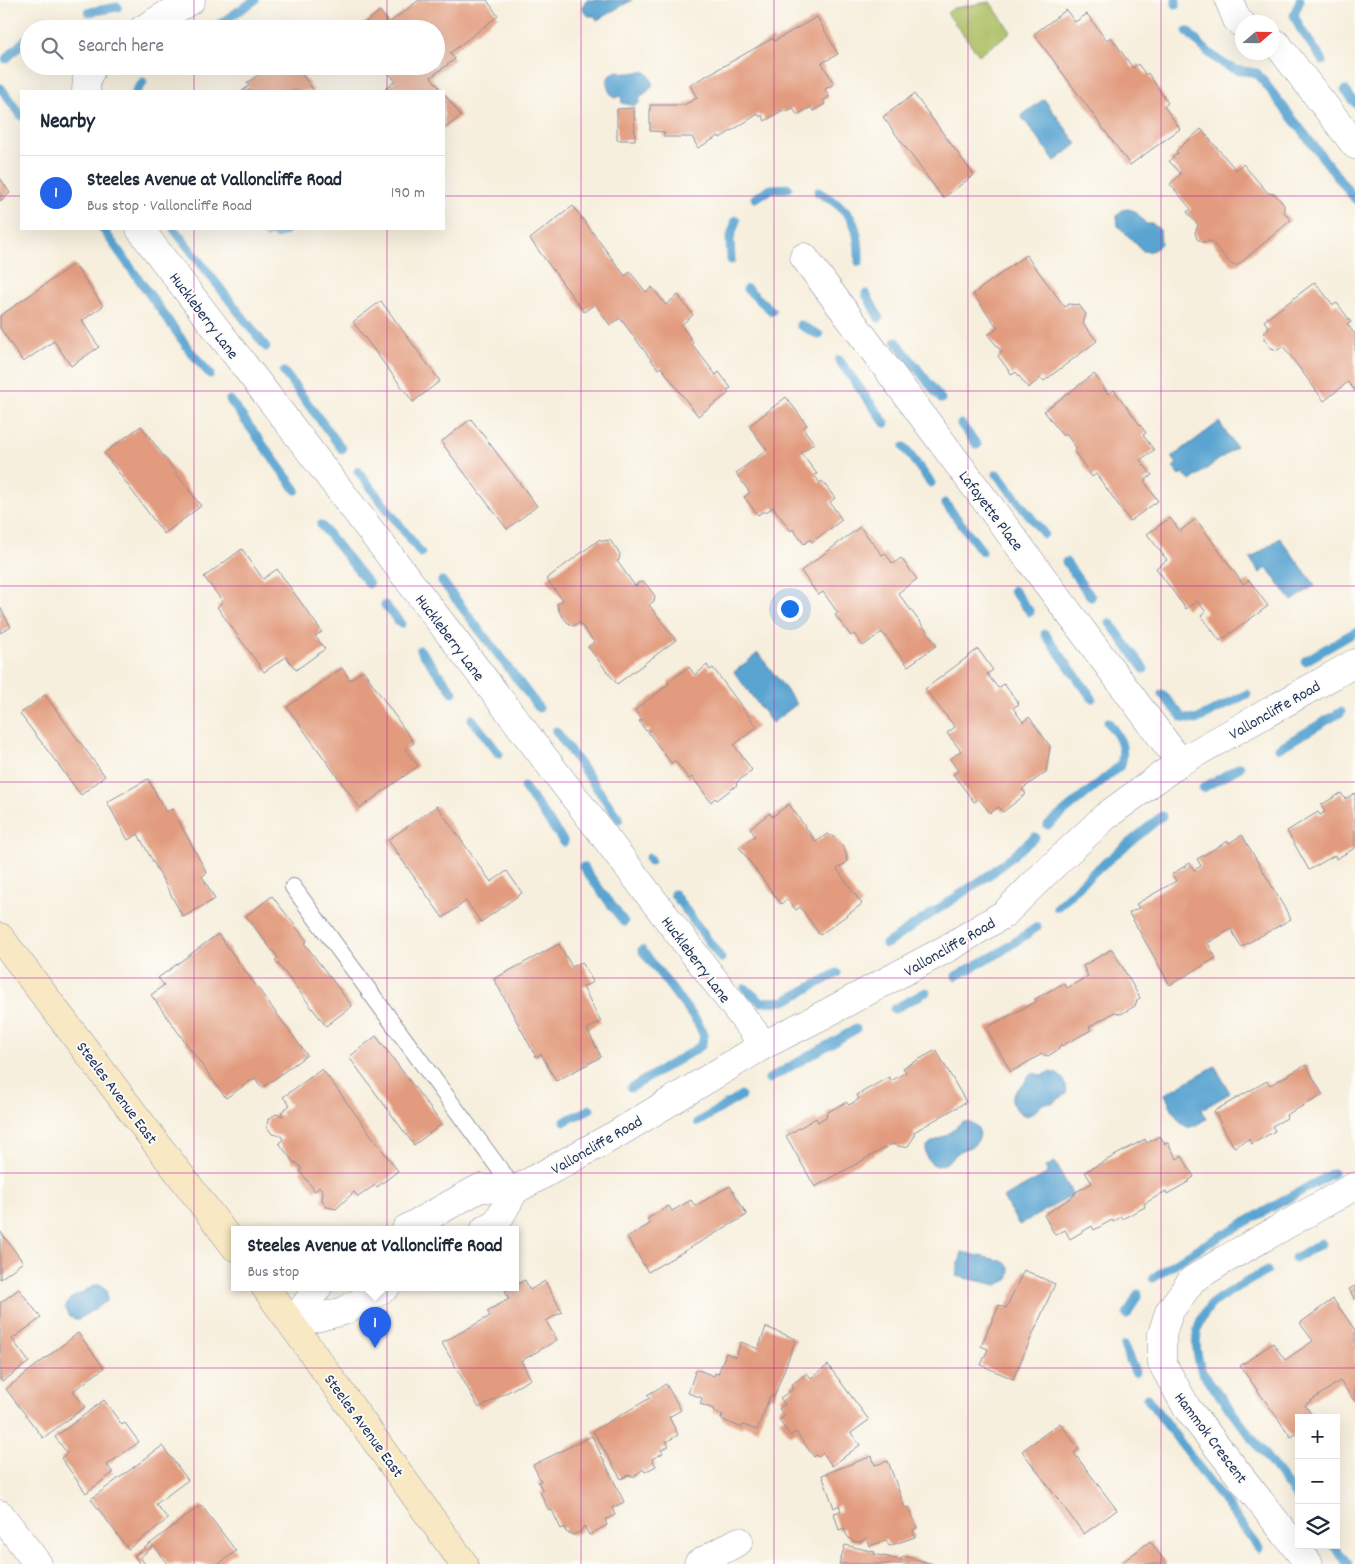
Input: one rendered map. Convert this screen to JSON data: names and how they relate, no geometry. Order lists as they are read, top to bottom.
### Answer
{
  "streets": {
    "main road": ["Steeles Avenue East"],
    "street": [
      "Huckleberry Lane",
      "Lafayette Place",
      "Valloncliffe Road",
      "Hammok Crescent"
    ]
  },
  "crossings": [
    ["Huckleberry Lane", "Valloncliffe Road"],
    ["Lafayette Place", "Valloncliffe Road"]
  ],
  "north": "right",
  "page": {
    "search": "Search here",
    "heading": "Nearby",
    "list": [
      {
        "mark": "1",
        "name": "Steeles Avenue at Valloncliffe Road",
        "note": "Bus stop · Valloncliffe Road",
        "value": "190 m"
      }
    ],
    "popup": ["Steeles Avenue at Valloncliffe Road", "Bus stop"],
    "pins": "1",
    "map_buttons": ["+", "−"]
  }
}
